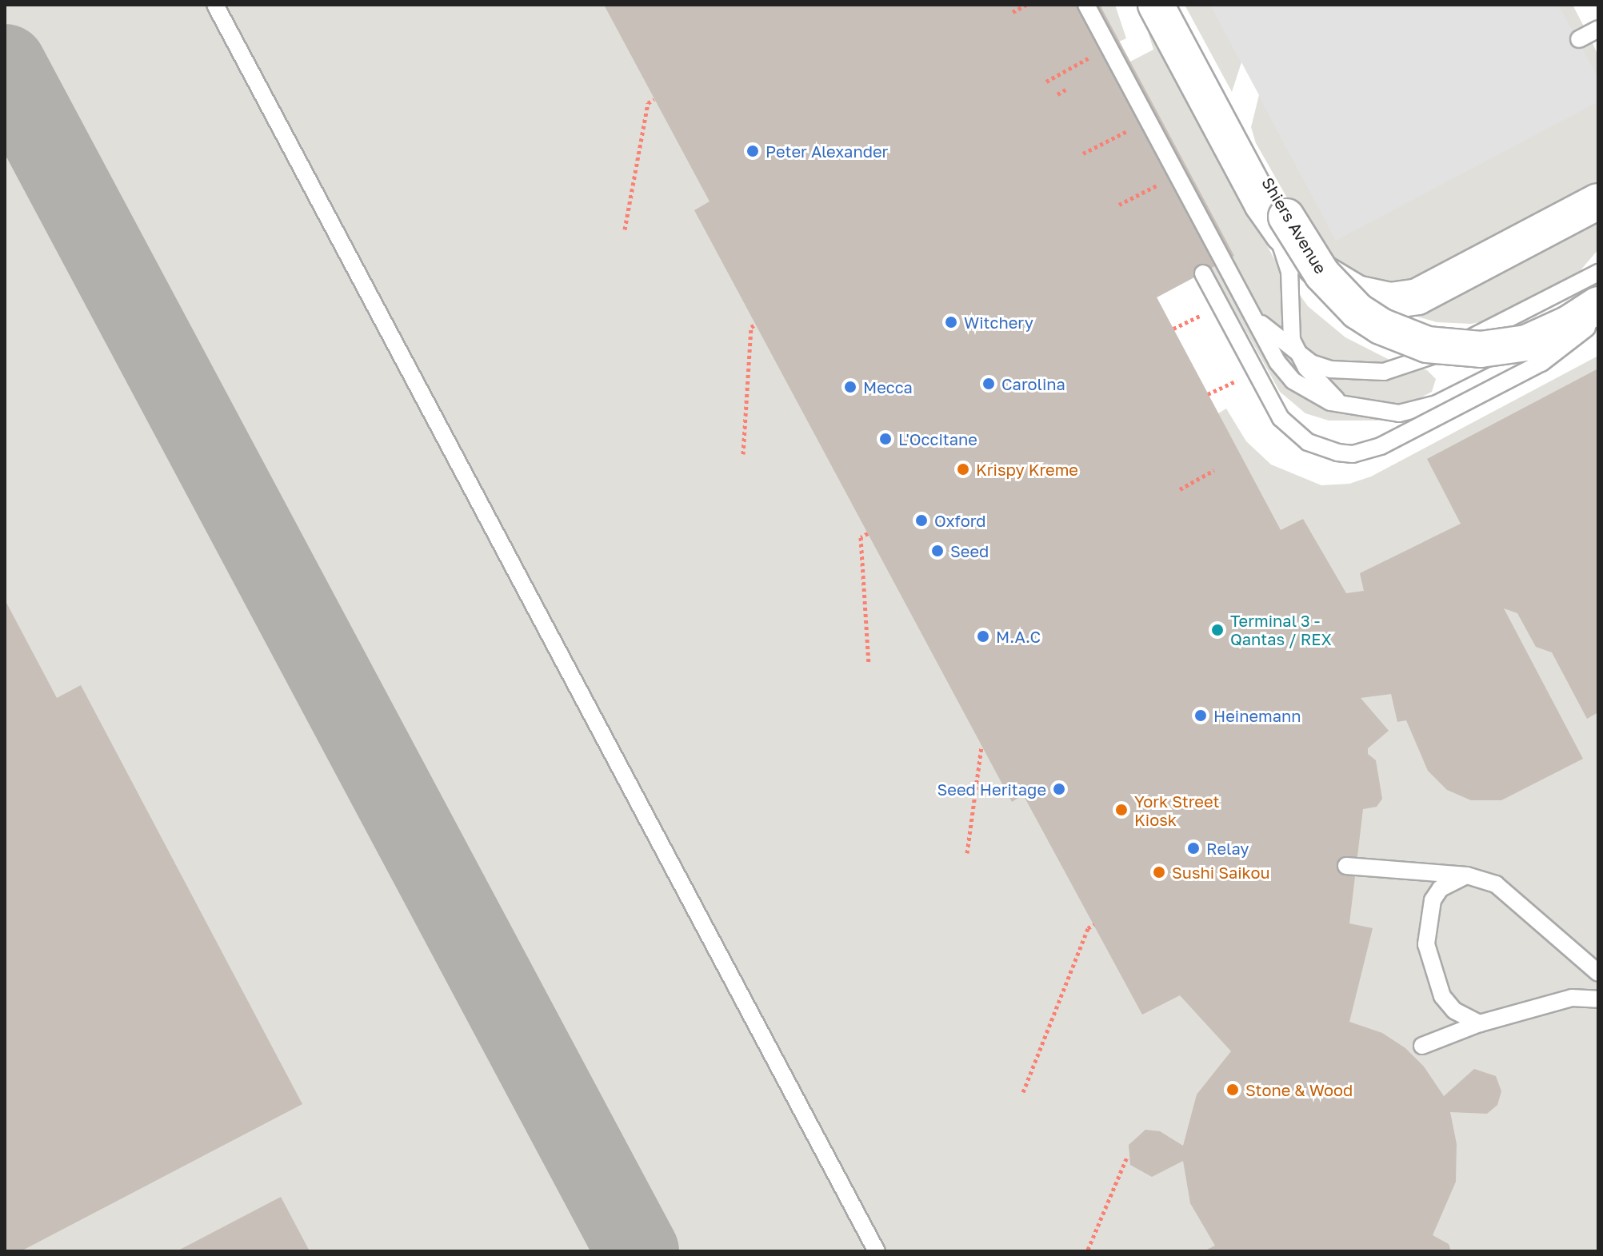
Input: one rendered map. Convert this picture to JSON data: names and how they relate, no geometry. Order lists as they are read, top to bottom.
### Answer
{
  "streets": {
    "street": ["Shiers Avenue"]
  },
  "places": [
    "Peter Alexander",
    "Witchery",
    "Carolina",
    "Mecca",
    "L'Occitane",
    "Krispy Kreme",
    "Oxford",
    "Seed",
    "Terminal 3 - Qantas / REX",
    "M.A.C",
    "Heinemann",
    "Seed Heritage",
    "York Street Kiosk",
    "Relay",
    "Sushi Saikou",
    "Stone & Wood"
  ]
}
